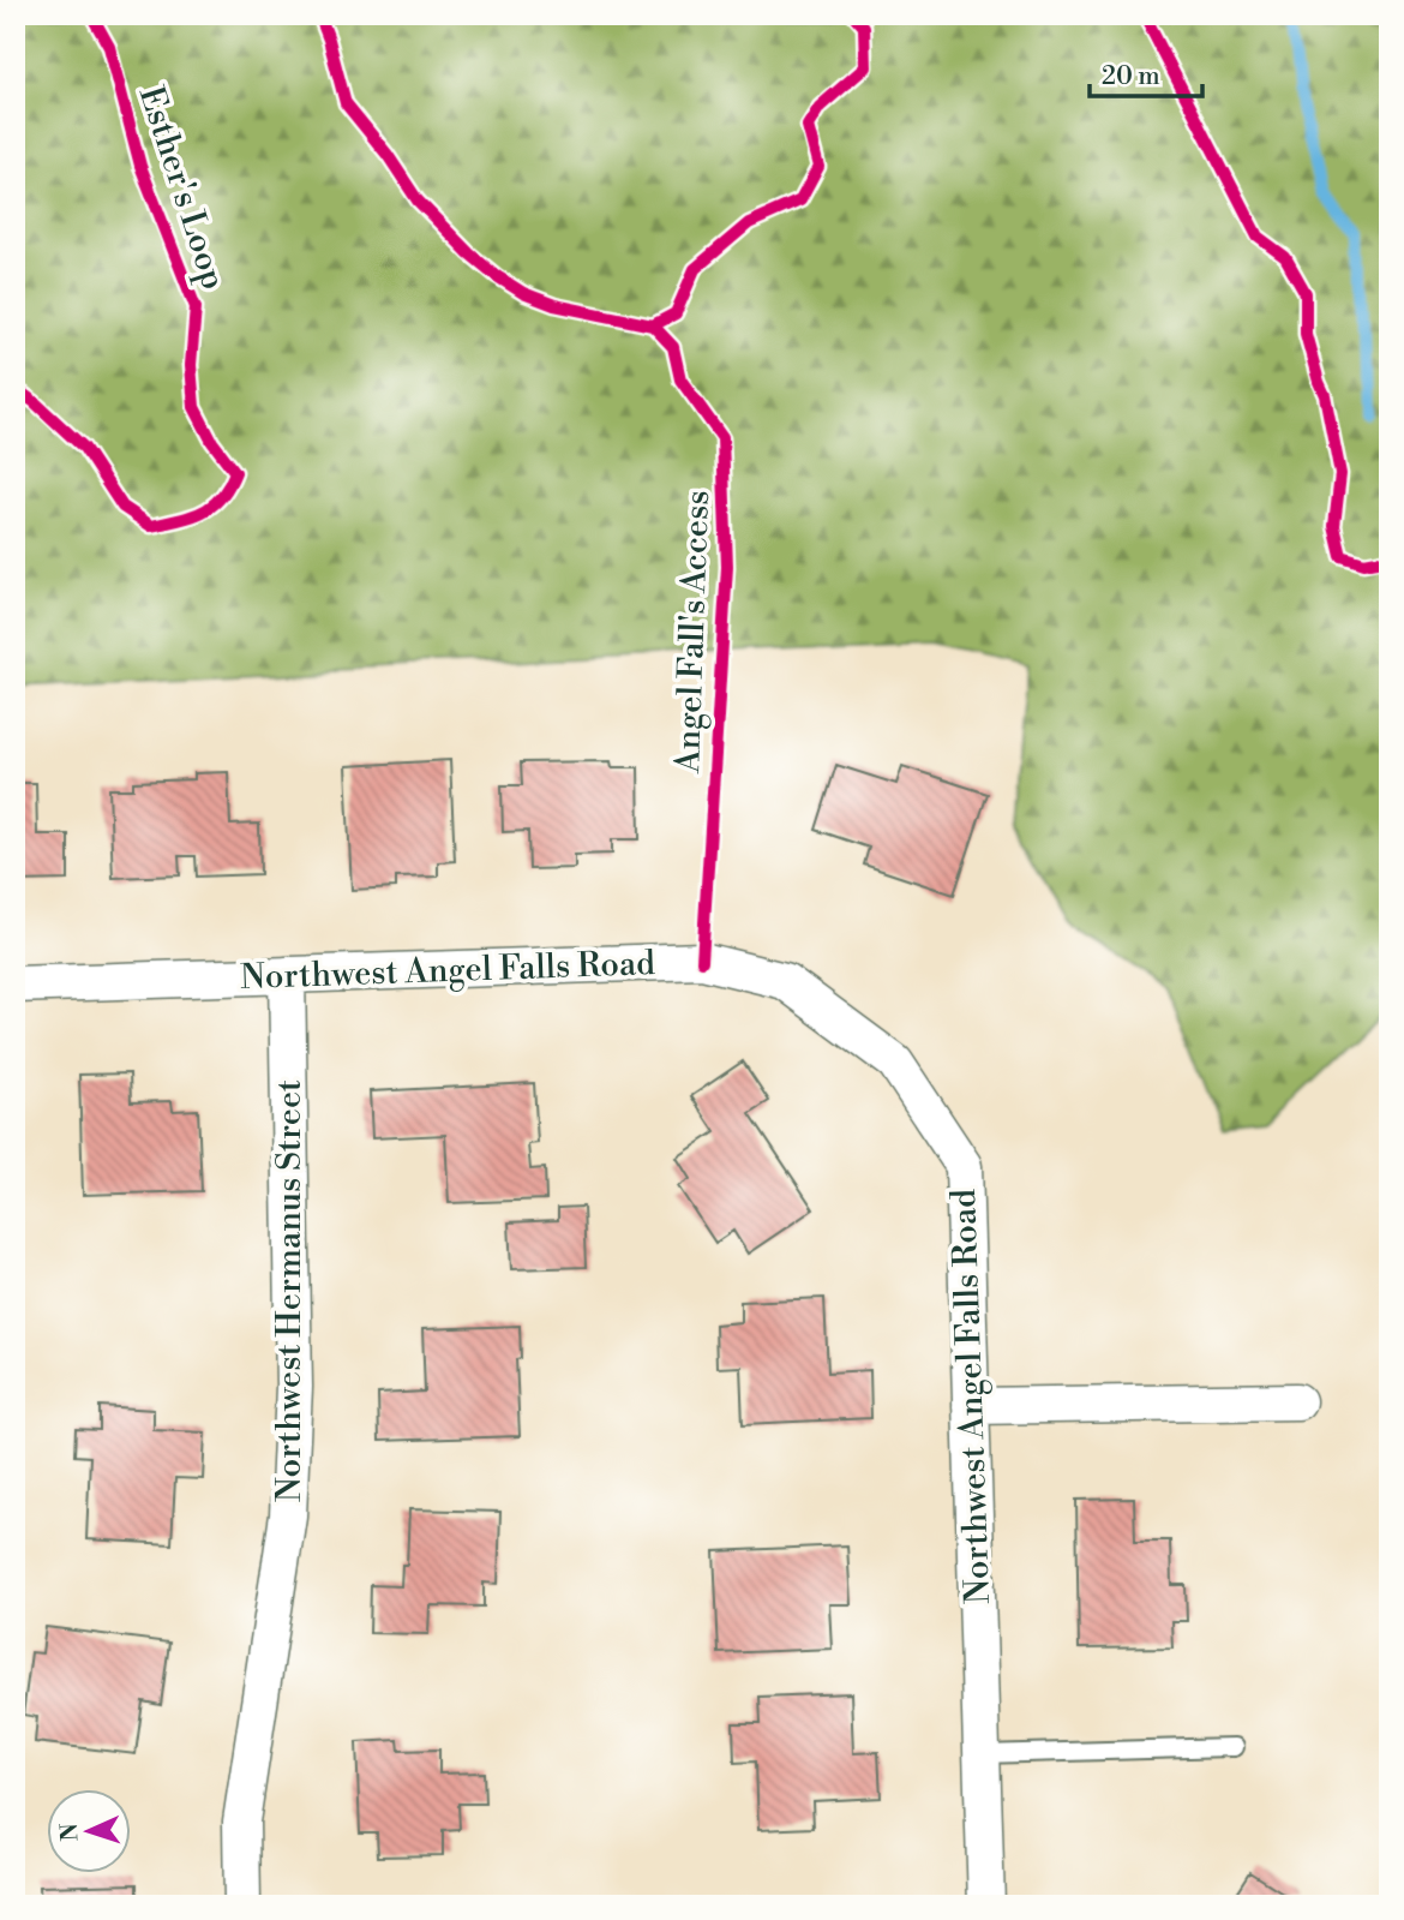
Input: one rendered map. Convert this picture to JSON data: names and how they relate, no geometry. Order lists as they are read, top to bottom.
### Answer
{
  "streets": {
    "street": ["Northwest Angel Falls Road", "Northwest Hermanus Street"],
    "cycle path": ["Esther's Loop", "Angel Fall's Access"]
  },
  "crossings": [
    ["Northwest Angel Falls Road", "Northwest Hermanus Street"]
  ],
  "scale_bar": "20 m",
  "north": "left"
}
